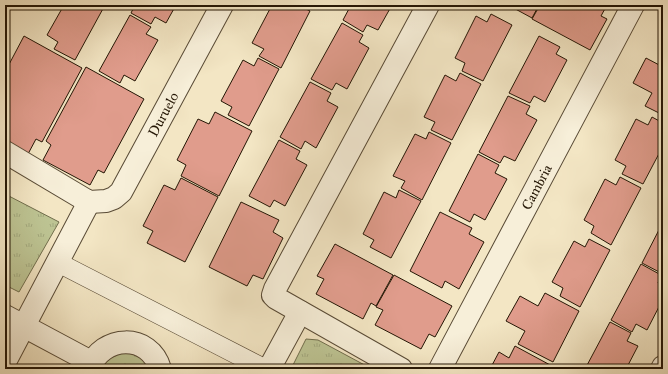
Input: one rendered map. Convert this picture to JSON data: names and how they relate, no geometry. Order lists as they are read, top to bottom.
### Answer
{
  "streets": {
    "street": ["Duruelo", "Cambria"]
  }
}
